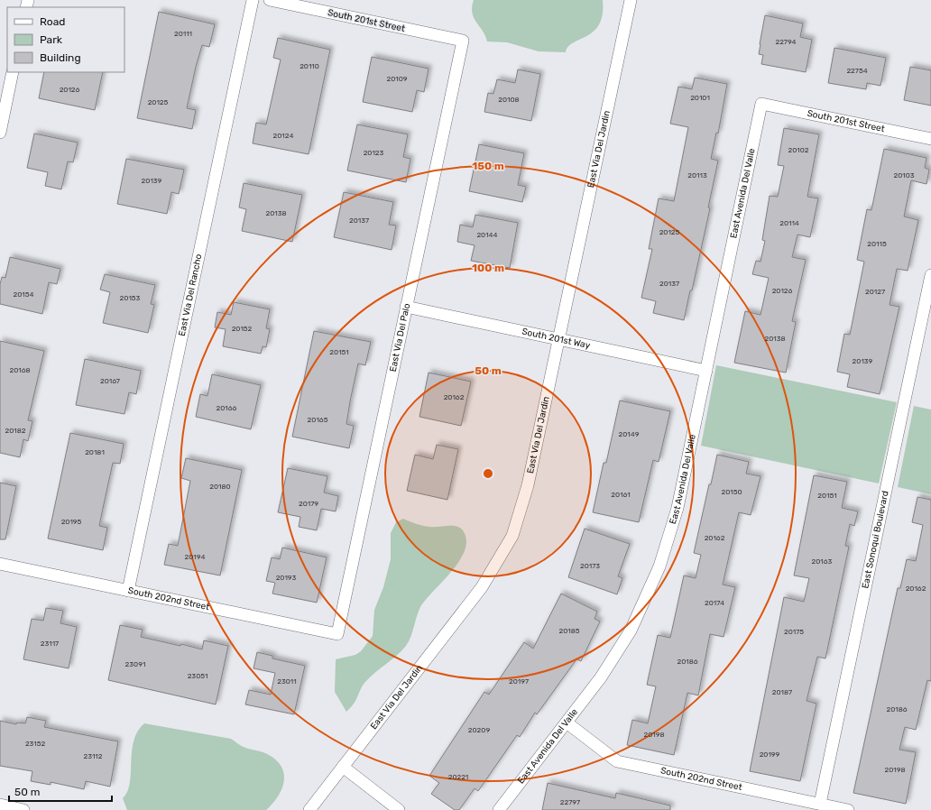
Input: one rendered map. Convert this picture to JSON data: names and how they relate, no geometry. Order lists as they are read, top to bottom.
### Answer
{
  "streets": {
    "street": [
      "South 201st Street",
      "East Via Del Jardin",
      "East Avenida Del Valle",
      "East Via Del Rancho",
      "East Via Del Palo",
      "South 201st Way",
      "East Sonoqui Boulevard",
      "South 202nd Street"
    ]
  },
  "crossings": [
    ["South 201st Street", "East Avenida Del Valle"],
    ["South 201st Street", "East Via Del Palo"],
    ["East Via Del Jardin", "South 201st Way"],
    ["East Avenida Del Valle", "South 201st Way"],
    ["East Avenida Del Valle", "South 202nd Street"],
    ["East Via Del Rancho", "South 202nd Street"],
    ["East Via Del Palo", "South 201st Way"],
    ["East Via Del Palo", "South 202nd Street"],
    ["East Sonoqui Boulevard", "South 202nd Street"]
  ],
  "house_numbers": [
    "20111",
    "22794",
    "20110",
    "22754",
    "20109",
    "20126",
    "20101",
    "20108",
    "20125",
    "20124",
    "20102",
    "20123",
    "20113",
    "20103",
    "20139",
    "20138",
    "20137",
    "20114",
    "20125",
    "20144",
    "20115",
    "20137",
    "20126",
    "20127",
    "20154",
    "20153",
    "20152",
    "20138",
    "20151",
    "20139",
    "20168",
    "20167",
    "20162",
    "20166",
    "20165",
    "20182",
    "20149",
    "20181",
    "20180",
    "20150",
    "20161",
    "20151",
    "20179",
    "20195",
    "20162",
    "20194",
    "20163",
    "20173",
    "20193",
    "20162",
    "20174",
    "20185",
    "20175",
    "23117",
    "20186",
    "23091",
    "23051",
    "23011",
    "20197",
    "20187",
    "20186",
    "20209",
    "20198",
    "23152",
    "20199",
    "23112",
    "20198",
    "20221",
    "22797"
  ],
  "legend": ["Road", "Park", "Building"],
  "scale_bar": "50 m",
  "rings": ["150 m", "100 m", "50 m"]
}
